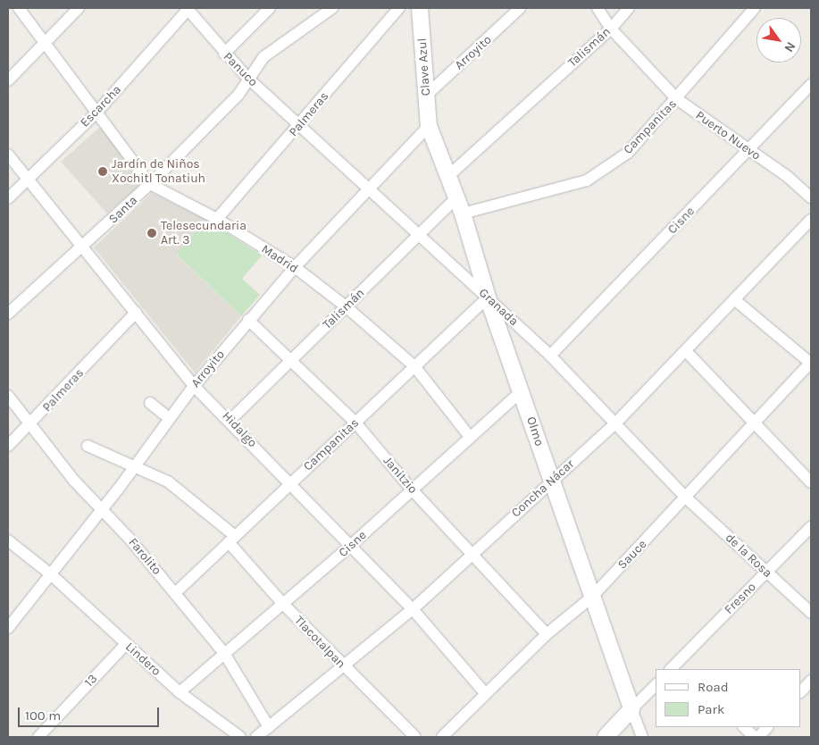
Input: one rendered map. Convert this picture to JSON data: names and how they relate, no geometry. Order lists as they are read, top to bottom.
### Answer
{
  "streets": {
    "main road": ["Clave Azul", "Olmo"],
    "street": [
      "Talismán",
      "Arroyito",
      "Panuco",
      "Escarcha",
      "Palmeras",
      "Campanitas",
      "Puerto Nuevo",
      "Santa",
      "Cisne",
      "Madrid",
      "Granada",
      "Hidalgo",
      "Janitzio",
      "Concha Nácar",
      "Sauce",
      "de la Rosa",
      "Farolito",
      "Fresno",
      "Tlacotalpan",
      "Lindero",
      "13"
    ]
  },
  "crossings": [
    ["Talismán", "Puerto Nuevo"],
    ["Talismán", "Madrid"],
    ["Talismán", "Granada"],
    ["Talismán", "Hidalgo"],
    ["Talismán", "Olmo"],
    ["Talismán", "Janitzio"],
    ["Arroyito", "Clave Azul"],
    ["Arroyito", "Madrid"],
    ["Arroyito", "Granada"],
    ["Arroyito", "Hidalgo"],
    ["Arroyito", "Olmo"],
    ["Arroyito", "Janitzio"],
    ["Arroyito", "Farolito"],
    ["Arroyito", "Tlacotalpan"],
    ["Arroyito", "Lindero"],
    ["Clave Azul", "Olmo"],
    ["Panuco", "Escarcha"],
    ["Panuco", "Palmeras"],
    ["Panuco", "Santa"],
    ["Panuco", "Granada"],
    ["Escarcha", "Madrid"],
    ["Escarcha", "Hidalgo"],
    ["Palmeras", "Madrid"],
    ["Palmeras", "Granada"],
    ["Palmeras", "Hidalgo"],
    ["Palmeras", "Farolito"],
    ["Campanitas", "Puerto Nuevo"],
    ["Campanitas", "Madrid"],
    ["Campanitas", "Granada"],
    ["Campanitas", "Hidalgo"],
    ["Campanitas", "Olmo"],
    ["Campanitas", "Janitzio"],
    ["Campanitas", "Farolito"],
    ["Campanitas", "Tlacotalpan"],
    ["Puerto Nuevo", "Cisne"],
    ["Santa", "Madrid"],
    ["Santa", "Hidalgo"],
    ["Cisne", "Madrid"],
    ["Cisne", "Granada"],
    ["Cisne", "Hidalgo"],
    ["Cisne", "Olmo"],
    ["Cisne", "Janitzio"],
    ["Cisne", "Farolito"],
    ["Cisne", "Tlacotalpan"],
    ["Cisne", "Lindero"],
    ["Granada", "Olmo"],
    ["Granada", "Concha Nácar"],
    ["Granada", "Sauce"],
    ["Granada", "de la Rosa"],
    ["Hidalgo", "Concha Nácar"],
    ["Hidalgo", "Sauce"],
    ["Olmo", "Concha Nácar"],
    ["Olmo", "Sauce"],
    ["Janitzio", "Concha Nácar"],
    ["Janitzio", "Sauce"],
    ["Concha Nácar", "Farolito"],
    ["Concha Nácar", "Tlacotalpan"],
    ["Sauce", "de la Rosa"],
    ["de la Rosa", "Fresno"],
    ["Lindero", "13"]
  ],
  "places": ["Jardín de Niños Xochitl Tonatiuh", "Telesecundaria Art. 3"],
  "legend": ["Road", "Park"],
  "scale_bar": "100 m",
  "north": "bottom right"
}
